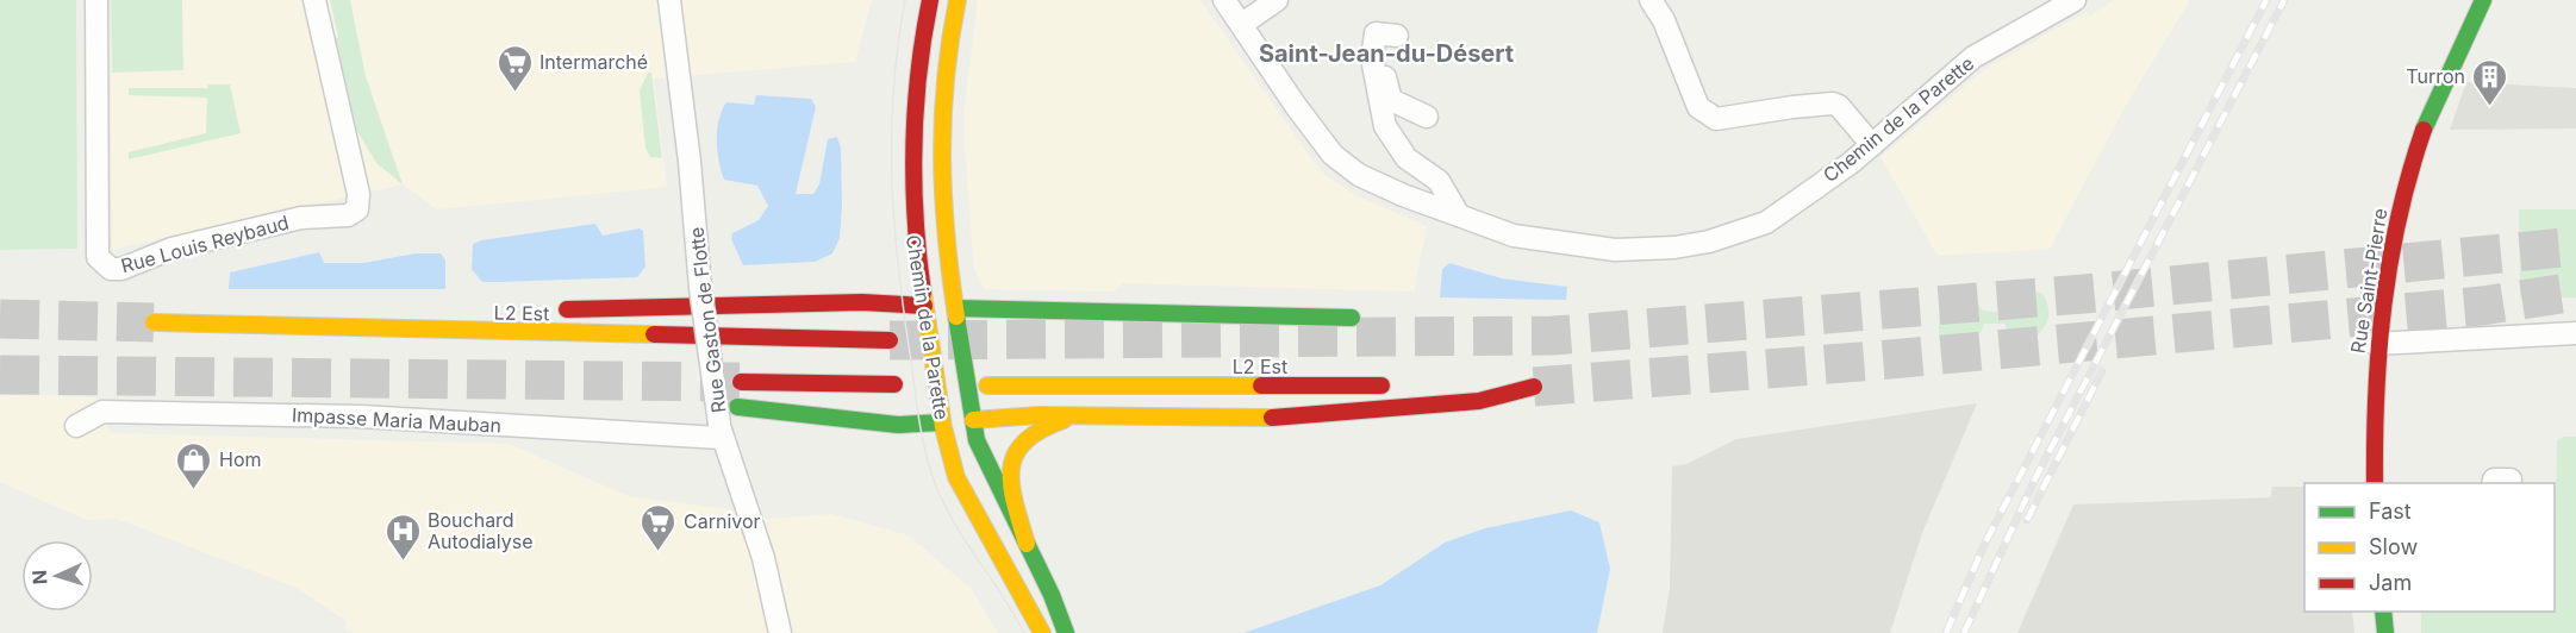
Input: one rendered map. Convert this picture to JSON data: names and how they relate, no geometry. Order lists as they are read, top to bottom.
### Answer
{
  "streets": {
    "main road": ["Chemin de la Parette", "Rue Saint-Pierre", "L2 Est"],
    "street": ["Rue Louis Reybaud", "Rue Gaston de Flotte", "Impasse Maria Mauban"]
  },
  "crossings": [
    ["Rue Gaston de Flotte", "Impasse Maria Mauban"]
  ],
  "districts": ["Saint-Jean-du-Désert"],
  "places": {
    "supermarket": ["Intermarché", "Carnivor"],
    "building": ["Turron"],
    "shop": ["Hom"],
    "hospital": ["Bouchard Autodialyse"]
  },
  "legend": ["Fast", "Slow", "Jam"],
  "north": "left"
}
